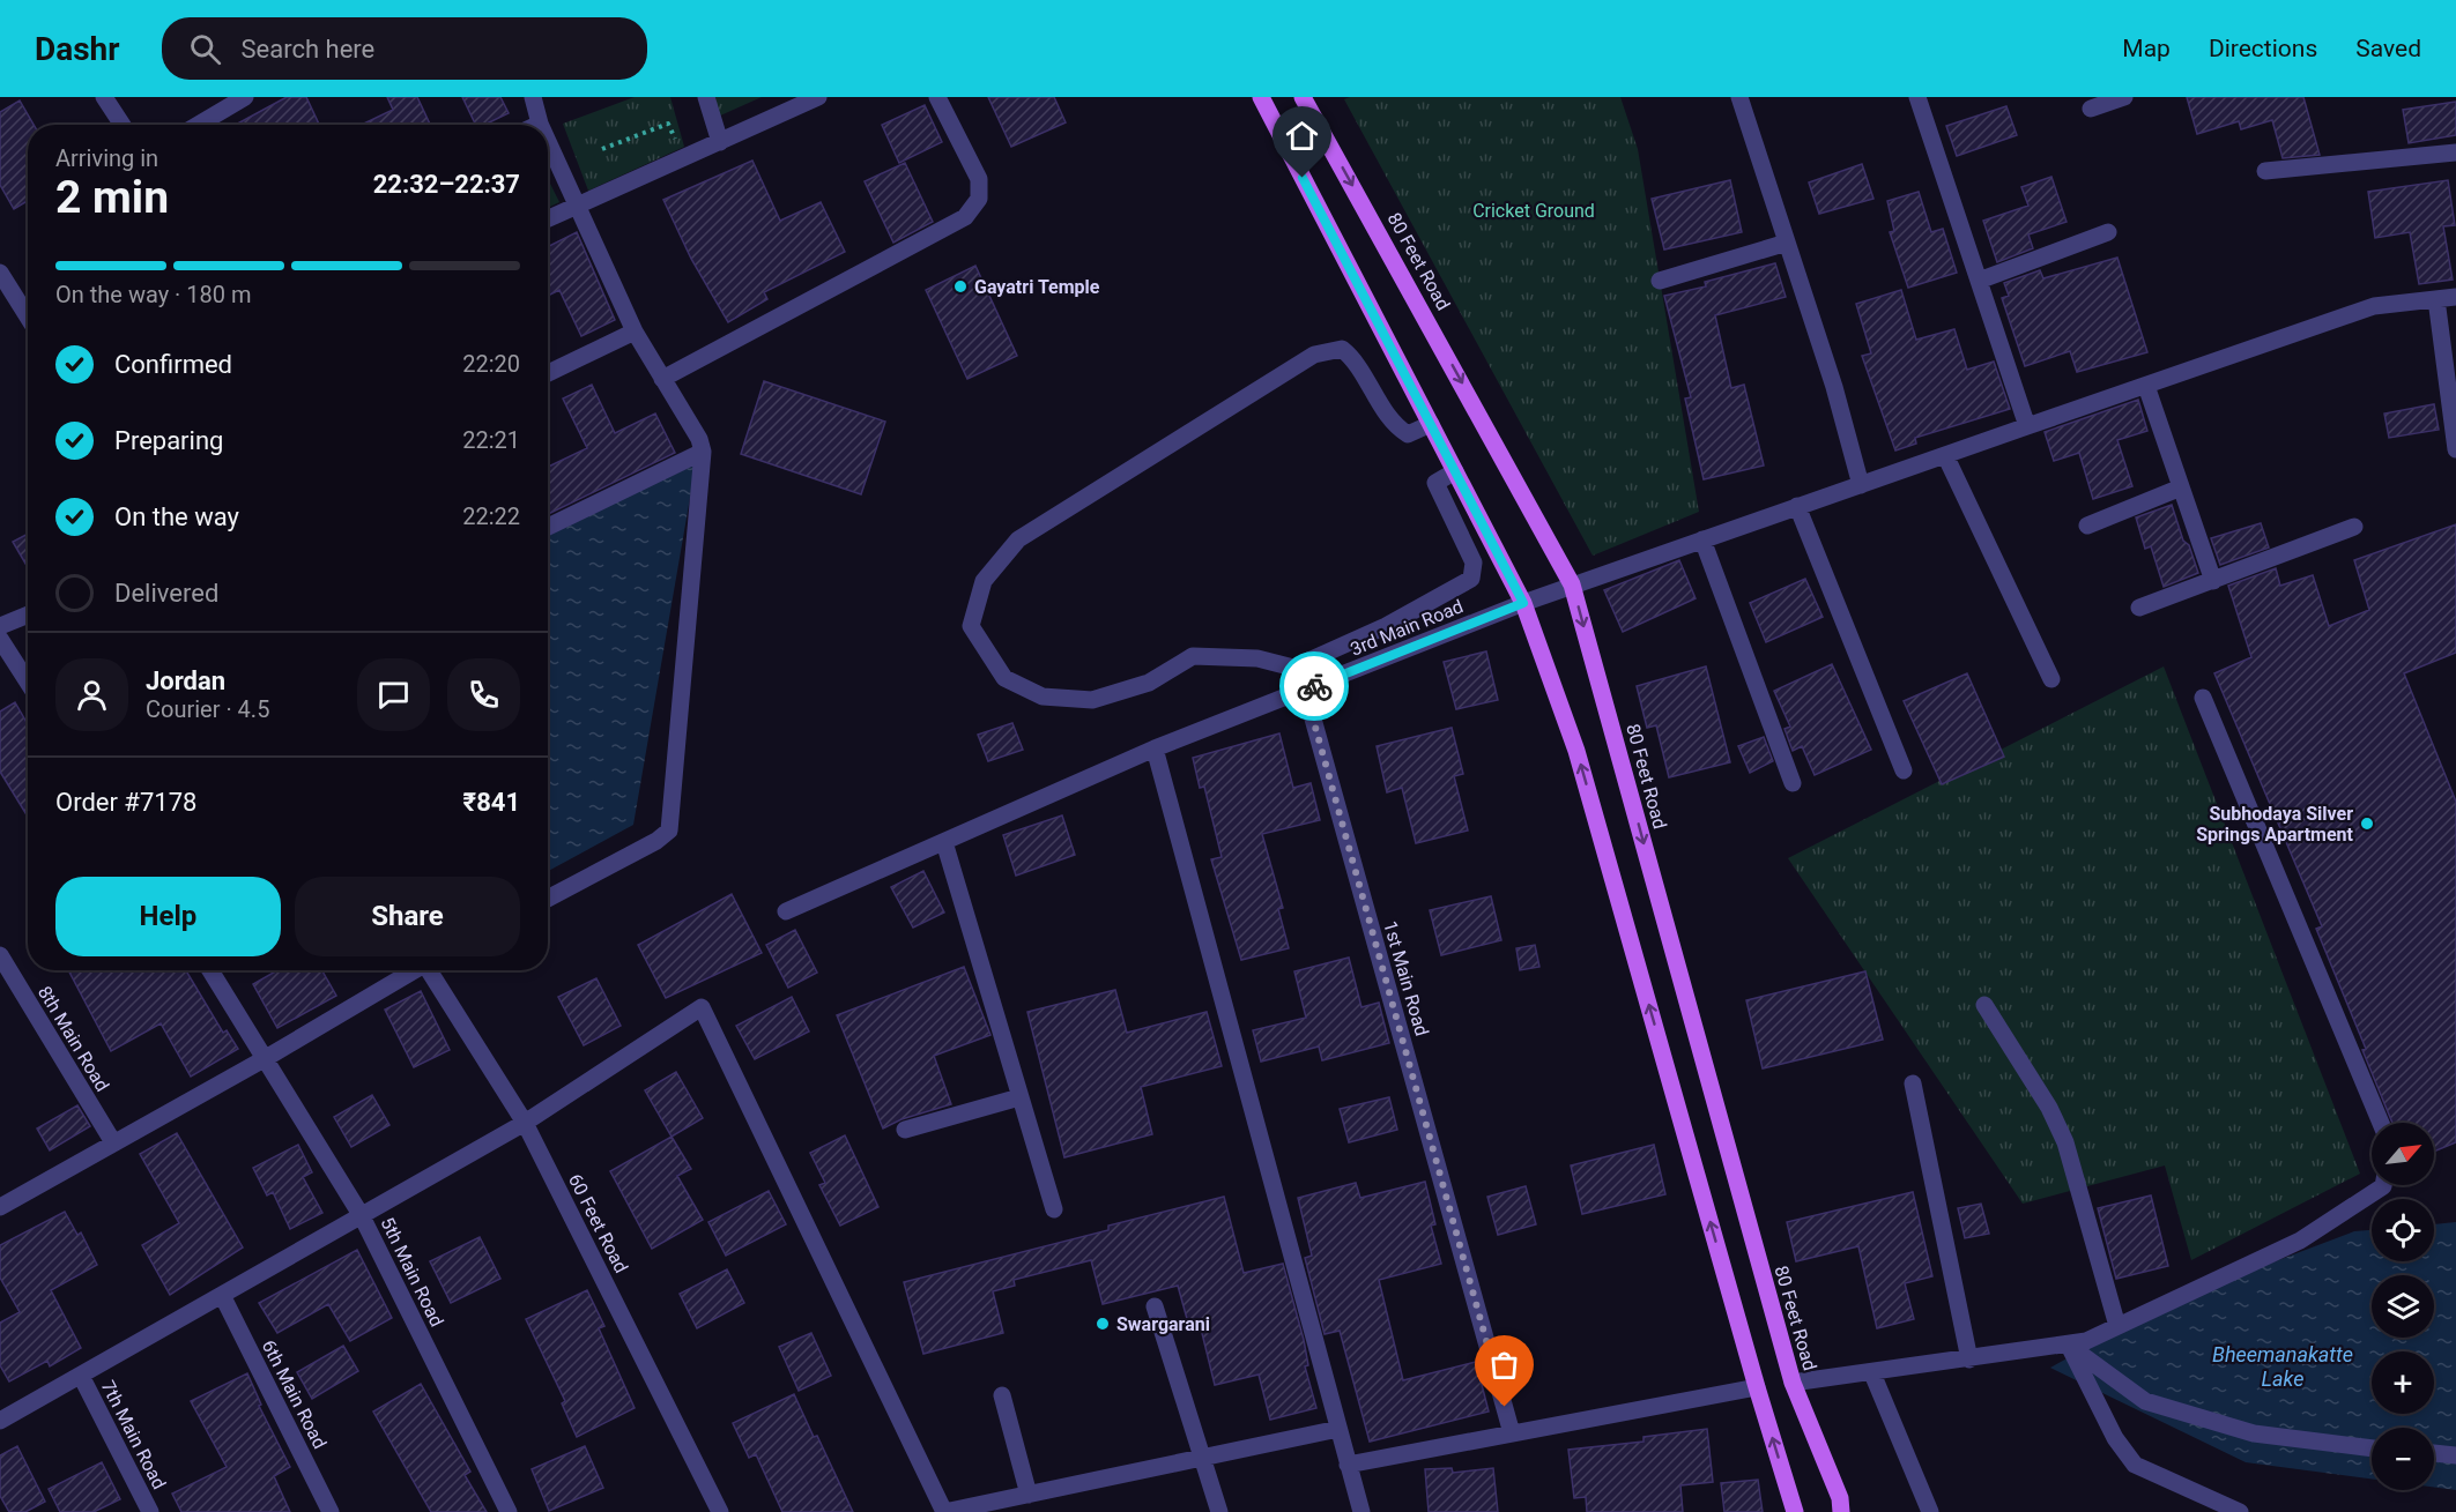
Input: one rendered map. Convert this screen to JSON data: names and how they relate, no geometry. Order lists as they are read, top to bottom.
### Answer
{
  "streets": {
    "main road": ["80 Feet Road"],
    "street": [
      "3rd Main Road",
      "1st Main Road",
      "8th Main Road",
      "60 Feet Road",
      "5th Main Road",
      "6th Main Road",
      "7th Main Road"
    ]
  },
  "crossings": [
    ["80 Feet Road", "3rd Main Road"],
    ["3rd Main Road", "1st Main Road"]
  ],
  "water": ["Bheemanakatte Lake"],
  "parks": ["Cricket Ground"],
  "places": ["Gayatri Temple", "Subhodaya Silver Springs Apartment", "Swargarani"],
  "north": "top right",
  "page": {
    "header": "Dashr",
    "search": "Search here",
    "nav": ["Map", "Directions", "Saved"],
    "heading": ["2 min", "Arriving in", "22:32–22:37"],
    "panel": [
      "Jordan",
      "Courier · 4.5",
      "Order #7178",
      "₹841"
    ],
    "bar": "On the way · 180 m",
    "list": [
      ["Confirmed", "22:20"],
      ["Preparing", "22:21"],
      ["On the way", "22:22"],
      "Delivered"
    ],
    "buttons": ["Help", "Share"],
    "map_buttons": ["+", "−"]
  }
}
